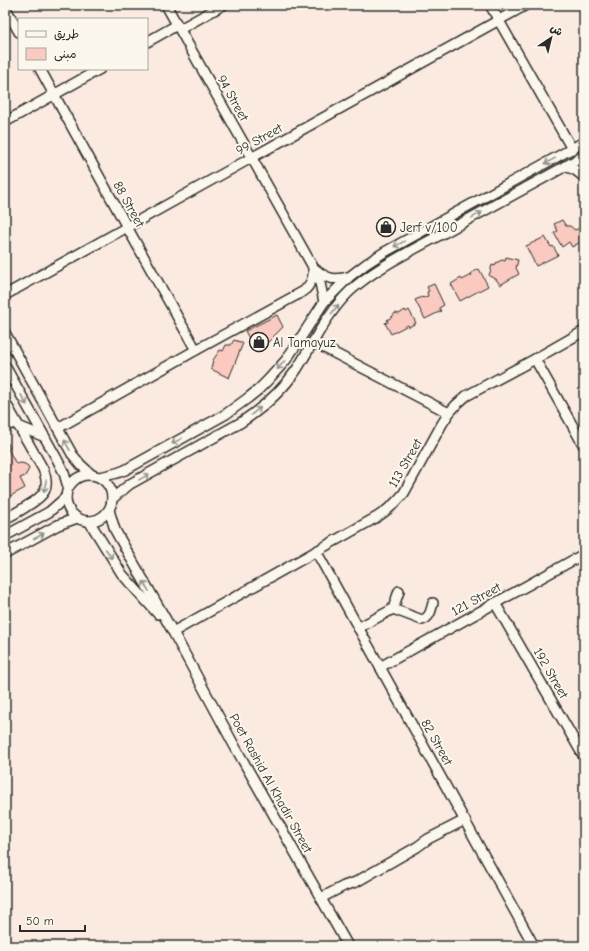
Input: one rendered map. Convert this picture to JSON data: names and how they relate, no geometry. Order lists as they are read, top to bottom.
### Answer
{
  "streets": {
    "street": [
      "94 Street",
      "99 Street",
      "88 Street",
      "113 Street",
      "121 Street",
      "192 Street",
      "82 Street",
      "Poet Rashid Al Khadir Street"
    ]
  },
  "crossings": [
    ["94 Street", "99 Street"],
    ["99 Street", "88 Street"],
    ["113 Street", "82 Street"],
    ["113 Street", "Poet Rashid Al Khadir Street"],
    ["121 Street", "192 Street"],
    ["121 Street", "82 Street"]
  ],
  "places": {
    "shop": ["Jerf v/100", "Al Tamayuz"]
  },
  "legend": ["طريق", "مبنى"],
  "scale_bar": "50 m",
  "north": "top right"
}
